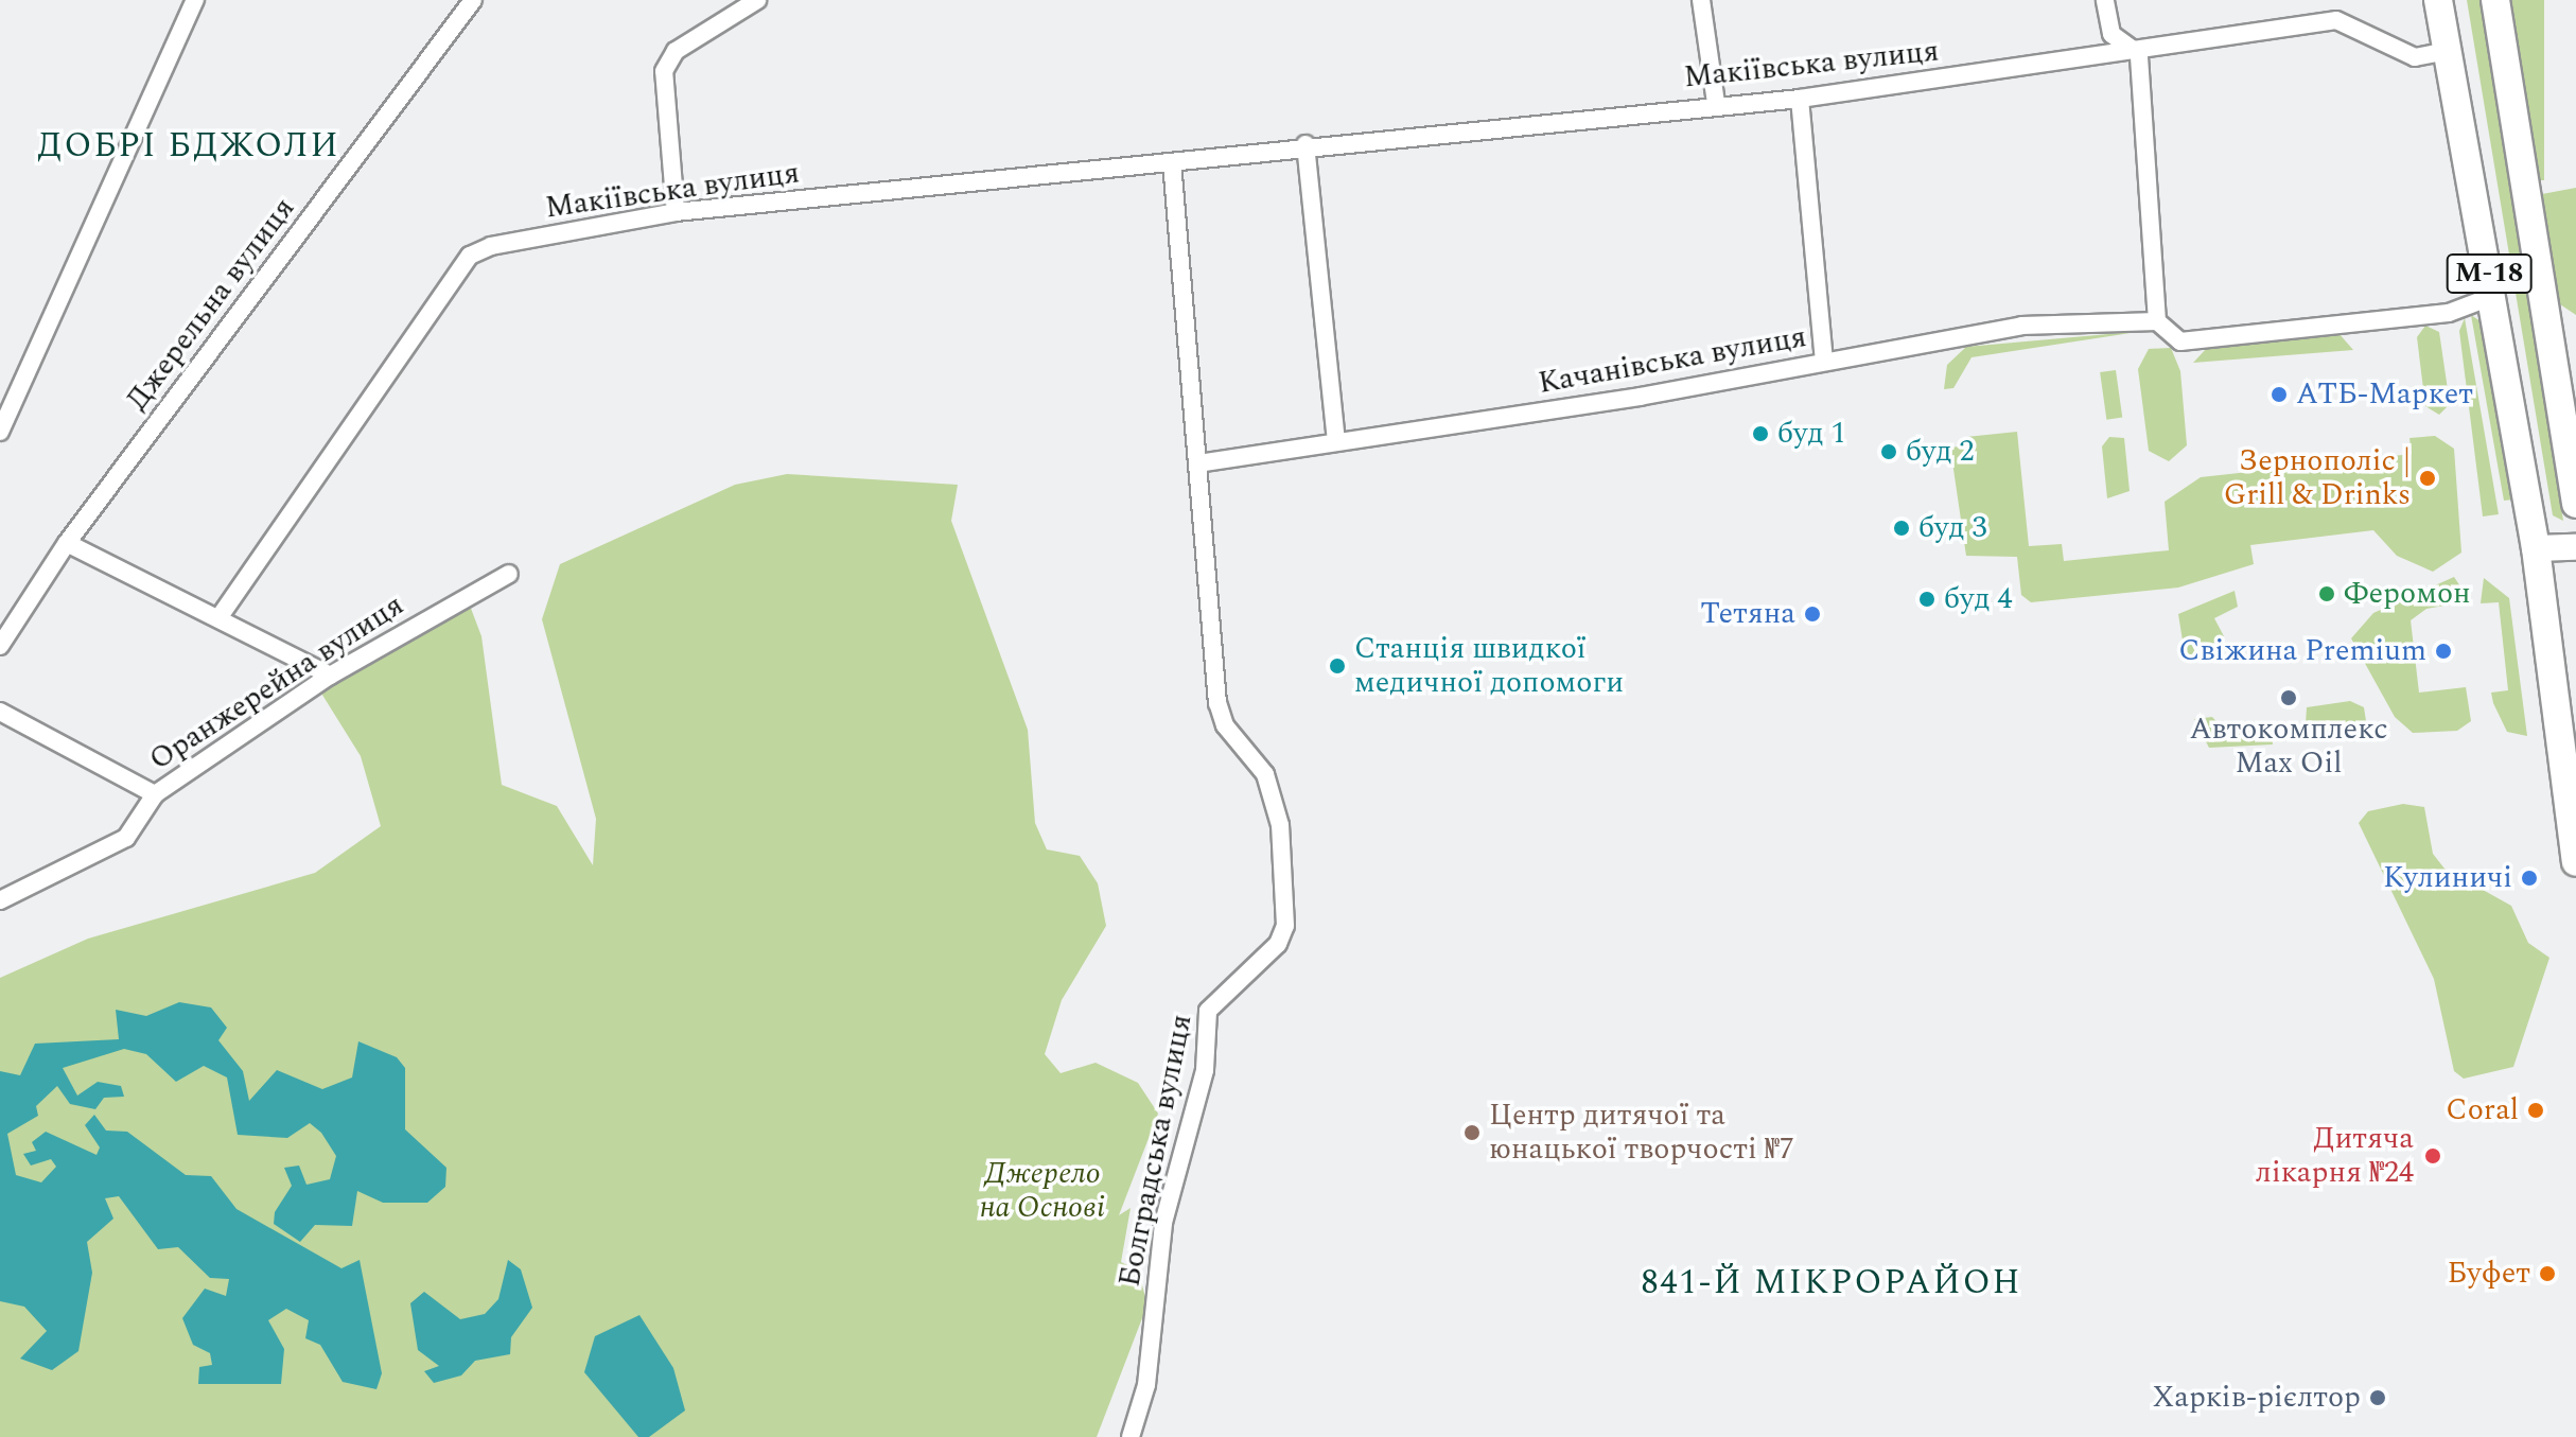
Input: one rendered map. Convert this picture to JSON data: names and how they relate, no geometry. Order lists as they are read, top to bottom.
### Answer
{
  "streets": {
    "main road": ["М-18"],
    "street": [
      "Макіївська вулиця",
      "Джерельна вулиця",
      "Качанівська вулиця",
      "Оранжерейна вулиця",
      "Болградська вулиця"
    ]
  },
  "crossings": [
    ["Макіївська вулиця", "М-18"],
    ["Качанівська вулиця", "Болградська вулиця"]
  ],
  "districts": ["ДОБРІ БДЖОЛИ", "841-Й МІКРОРАЙОН"],
  "parks": ["Джерело на Основі"],
  "places": [
    "АТБ-Маркет",
    "буд 1",
    "буд 2",
    "Зернополіс | Grill & Drinks",
    "буд 3",
    "Феромон",
    "буд 4",
    "Тетяна",
    "Свіжина Premium",
    "Станція швидкої медичної допомоги",
    "Автокомплекс Max Oil",
    "Кулиничі",
    "Coral",
    "Центр дитячої та юнацької творчості №7",
    "Дитяча лікарня №24",
    "Буфет",
    "Харків-рієлтор"
  ]
}
